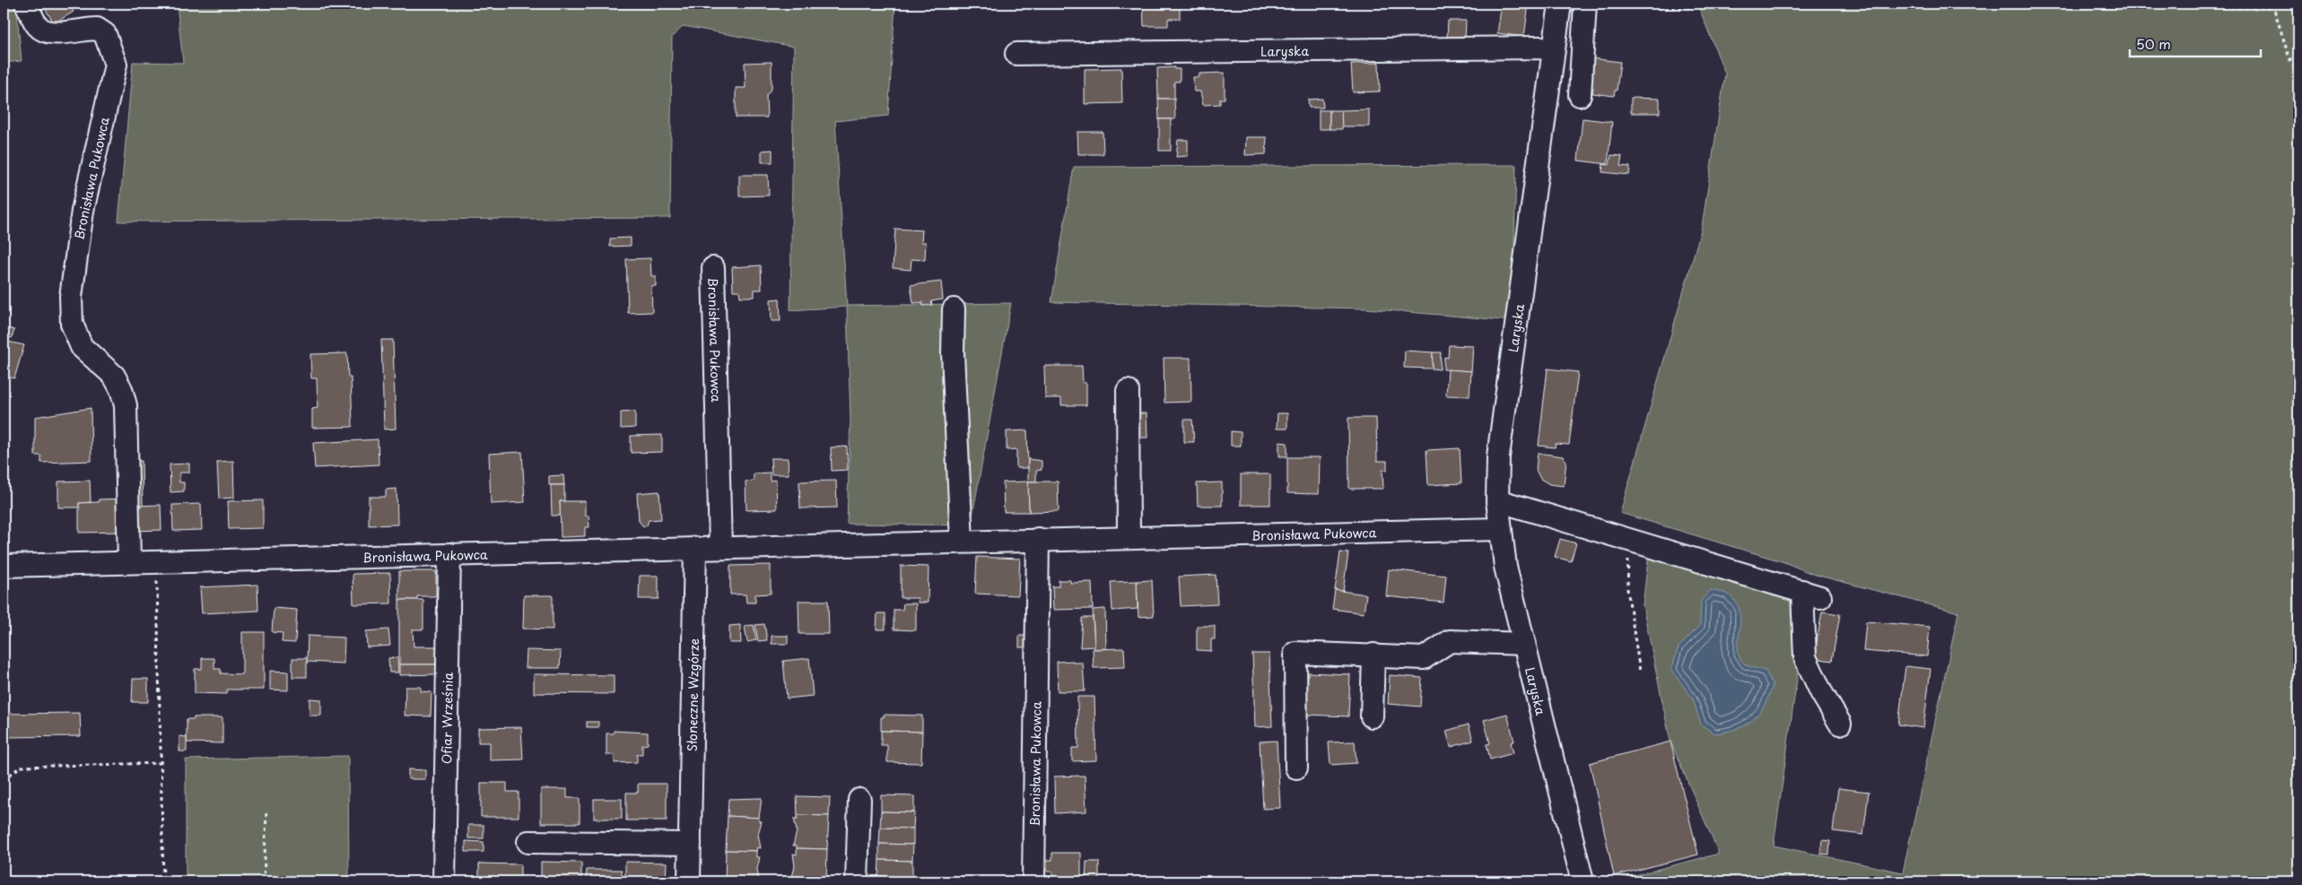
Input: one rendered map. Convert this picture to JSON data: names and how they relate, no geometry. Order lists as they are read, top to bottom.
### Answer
{
  "streets": {
    "street": [
      "Laryska",
      "Bronisława Pukowca",
      "Słoneczne Wzgórze",
      "Ofiar Września"
    ]
  },
  "crossings": [
    ["Laryska", "Bronisława Pukowca"],
    ["Bronisława Pukowca", "Słoneczne Wzgórze"],
    ["Bronisława Pukowca", "Ofiar Września"]
  ],
  "scale_bar": "50 m"
}
